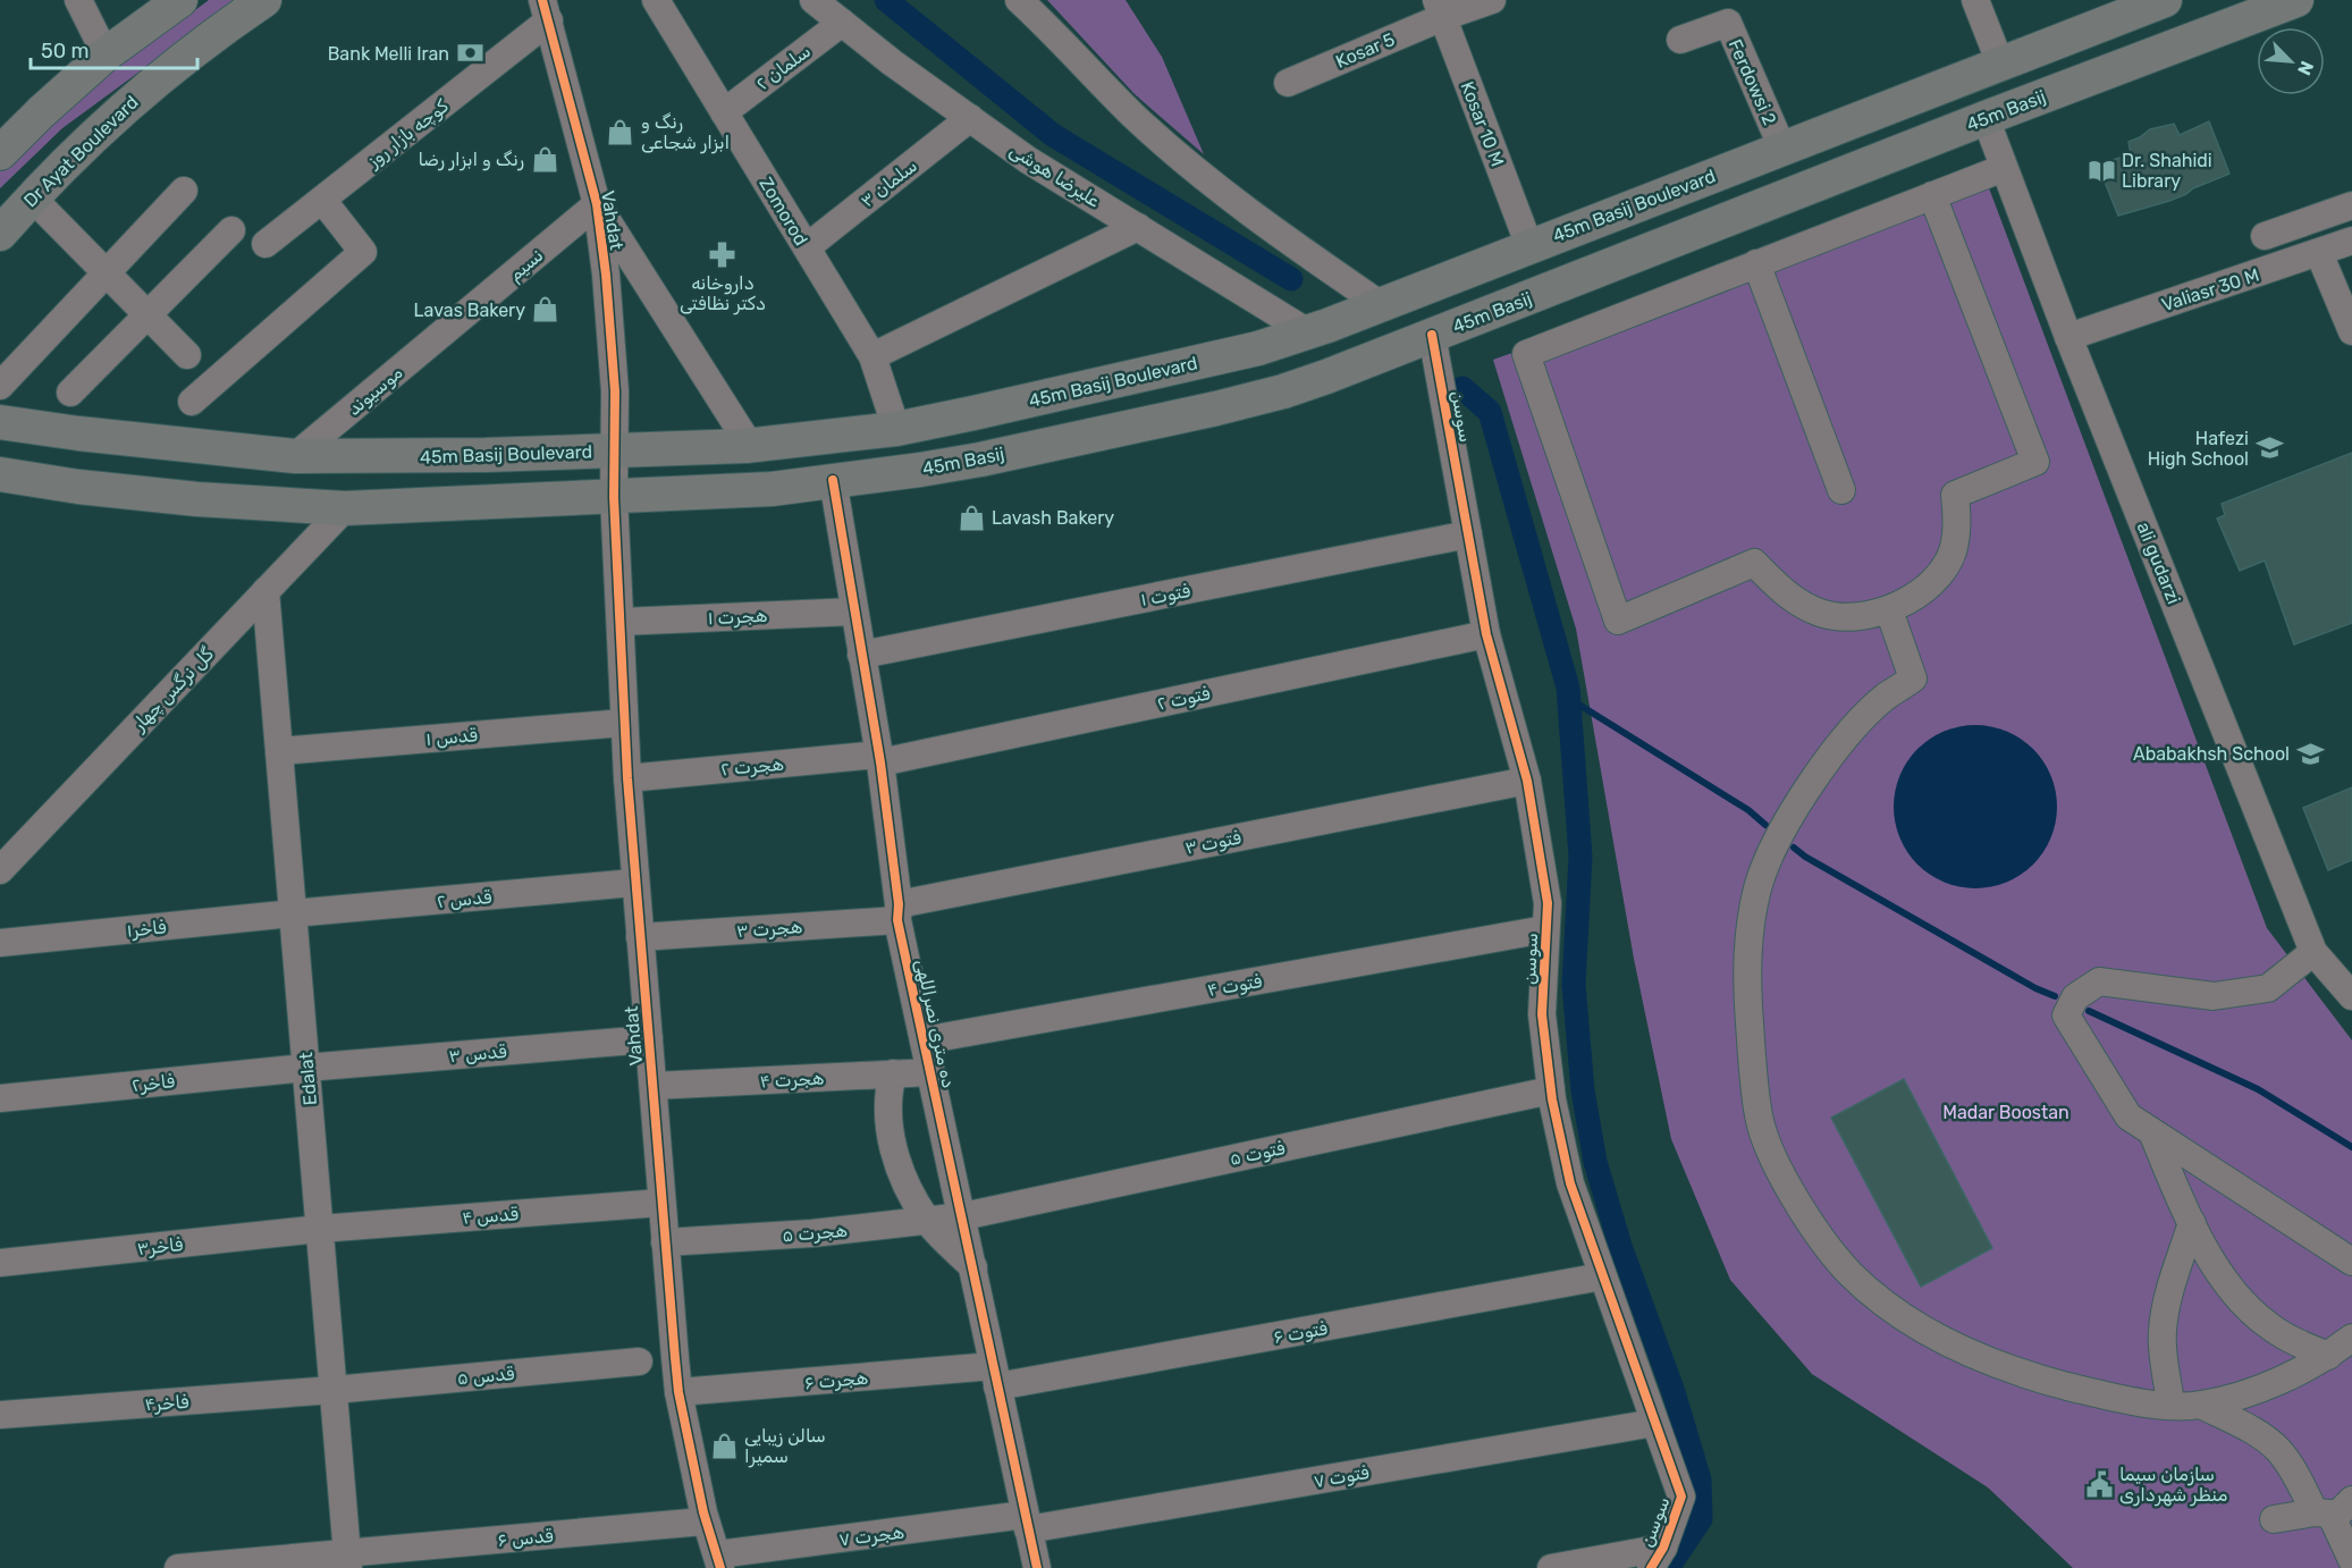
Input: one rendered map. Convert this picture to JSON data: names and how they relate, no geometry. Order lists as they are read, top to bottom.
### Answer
{
  "streets": {
    "main road": ["45m Basij", "Dr Ayat Boulevard", "45m Basij Boulevard"],
    "street": [
      "Kosar 5",
      "سلمان ۲",
      "Ferdowsi 2",
      "Kosar 10 M",
      "کوچه بازار روز",
      "علیرضا هوشی",
      "سلمان ۳",
      "Zomorod",
      "Vahdat",
      "نسیم",
      "Valiasr 30 M",
      "موسیوند",
      "سوسن",
      "ali gudarzi",
      "فتوت ۱",
      "هجرت ۱",
      "گل نرگس چهار",
      "فتوت ۲",
      "قدس ۱",
      "هجرت ۲",
      "فتوت ۳",
      "قدس ۲",
      "فاخر۱",
      "هجرت ۳",
      "فتوت ۴",
      "ده متری نصراللهی",
      "قدس ۳",
      "Edalat",
      "هجرت ۴",
      "فاخر۲",
      "فتوت ۵",
      "قدس ۴",
      "هجرت ۵",
      "فاخر۳",
      "فتوت ۶",
      "قدس ۵",
      "هجرت ۶",
      "فاخر۴",
      "فتوت ۷",
      "هجرت ۷",
      "قدس ۶"
    ]
  },
  "crossings": [
    ["Kosar 5", "Kosar 10 M"],
    ["سلمان ۲", "علیرضا هوشی"],
    ["سلمان ۲", "Zomorod"],
    ["Ferdowsi 2", "45m Basij Boulevard"],
    ["45m Basij", "Vahdat"],
    ["45m Basij", "سوسن"],
    ["45m Basij", "ali gudarzi"],
    ["45m Basij", "ده متری نصراللهی"],
    ["Kosar 10 M", "45m Basij Boulevard"],
    ["کوچه بازار روز", "Vahdat"],
    ["علیرضا هوشی", "سلمان ۳"],
    ["علیرضا هوشی", "45m Basij Boulevard"],
    ["سلمان ۳", "Zomorod"],
    ["45m Basij Boulevard", "Zomorod"],
    ["45m Basij Boulevard", "Vahdat"],
    ["45m Basij Boulevard", "موسیوند"],
    ["Vahdat", "نسیم"],
    ["Vahdat", "هجرت ۱"],
    ["Vahdat", "قدس ۱"],
    ["Vahdat", "هجرت ۲"],
    ["Vahdat", "قدس ۲"],
    ["Vahdat", "هجرت ۳"],
    ["Vahdat", "قدس ۳"],
    ["Vahdat", "هجرت ۴"],
    ["Vahdat", "قدس ۴"],
    ["Vahdat", "هجرت ۵"],
    ["Vahdat", "هجرت ۶"],
    ["Vahdat", "هجرت ۷"],
    ["Vahdat", "قدس ۶"],
    ["نسیم", "موسیوند"],
    ["Valiasr 30 M", "ali gudarzi"],
    ["سوسن", "فتوت ۱"],
    ["سوسن", "فتوت ۲"],
    ["سوسن", "فتوت ۳"],
    ["سوسن", "فتوت ۴"],
    ["سوسن", "فتوت ۵"],
    ["سوسن", "فتوت ۶"],
    ["سوسن", "فتوت ۷"],
    ["فتوت ۱", "ده متری نصراللهی"],
    ["هجرت ۱", "ده متری نصراللهی"],
    ["گل نرگس چهار", "Edalat"],
    ["فتوت ۲", "هجرت ۲"],
    ["فتوت ۲", "ده متری نصراللهی"],
    ["قدس ۱", "Edalat"],
    ["هجرت ۲", "ده متری نصراللهی"],
    ["فتوت ۳", "هجرت ۳"],
    ["فتوت ۳", "ده متری نصراللهی"],
    ["قدس ۲", "فاخر۱"],
    ["قدس ۲", "Edalat"],
    ["فاخر۱", "Edalat"],
    ["هجرت ۳", "ده متری نصراللهی"],
    ["فتوت ۴", "ده متری نصراللهی"],
    ["ده متری نصراللهی", "هجرت ۴"],
    ["ده متری نصراللهی", "فتوت ۵"],
    ["ده متری نصراللهی", "هجرت ۵"],
    ["ده متری نصراللهی", "فتوت ۶"],
    ["ده متری نصراللهی", "هجرت ۶"],
    ["ده متری نصراللهی", "فتوت ۷"],
    ["ده متری نصراللهی", "هجرت ۷"],
    ["قدس ۳", "Edalat"],
    ["قدس ۳", "فاخر۲"],
    ["Edalat", "فاخر۲"],
    ["Edalat", "قدس ۴"],
    ["Edalat", "فاخر۳"],
    ["Edalat", "قدس ۵"],
    ["Edalat", "فاخر۴"],
    ["Edalat", "قدس ۶"],
    ["فتوت ۵", "هجرت ۵"],
    ["قدس ۴", "فاخر۳"],
    ["فتوت ۶", "هجرت ۶"],
    ["قدس ۵", "فاخر۴"],
    ["فتوت ۷", "هجرت ۷"]
  ],
  "parks": ["Madar Boostan"],
  "places": {
    "bank": ["Bank Melli Iran"],
    "shop": [
      "رنگ و ابزار شجاعی",
      "رنگ و ابزار رضا",
      "Lavas Bakery",
      "Lavash Bakery",
      "سالن زیبایی سمیرا"
    ],
    "library": ["Dr. Shahidi Library"],
    "pharmacy": ["داروخانه دکتر نظافتی"],
    "school or university": ["Hafezi High School", "Ababakhsh School"],
    "public building": ["سازمان سیما منظر شهرداری"]
  },
  "scale_bar": "50 m",
  "north": "bottom right"
}
